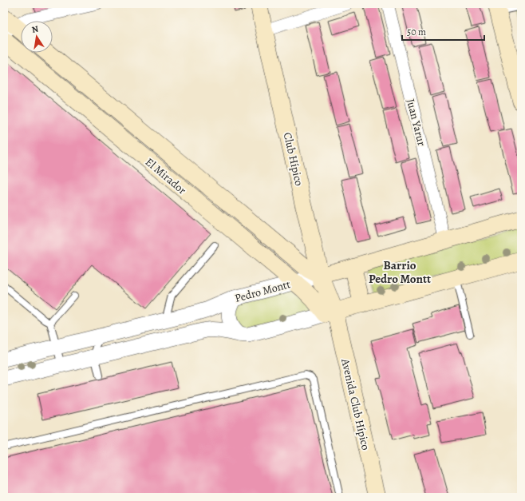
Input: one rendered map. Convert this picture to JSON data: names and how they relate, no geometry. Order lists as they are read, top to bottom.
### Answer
{
  "streets": {
    "main road": [
      "Club Hípico",
      "El Mirador",
      "Pedro Montt",
      "Avenida Club Hípico"
    ],
    "street": ["Juan Yarur"]
  },
  "crossings": [
    ["Juan Yarur", "Pedro Montt"],
    ["Club Hípico", "El Mirador"],
    ["Club Hípico", "Pedro Montt"],
    ["Club Hípico", "Avenida Club Hípico"],
    ["El Mirador", "Pedro Montt"],
    ["El Mirador", "Avenida Club Hípico"]
  ],
  "districts": ["Barrio Pedro Montt"],
  "scale_bar": "50 m",
  "north": "top"
}
